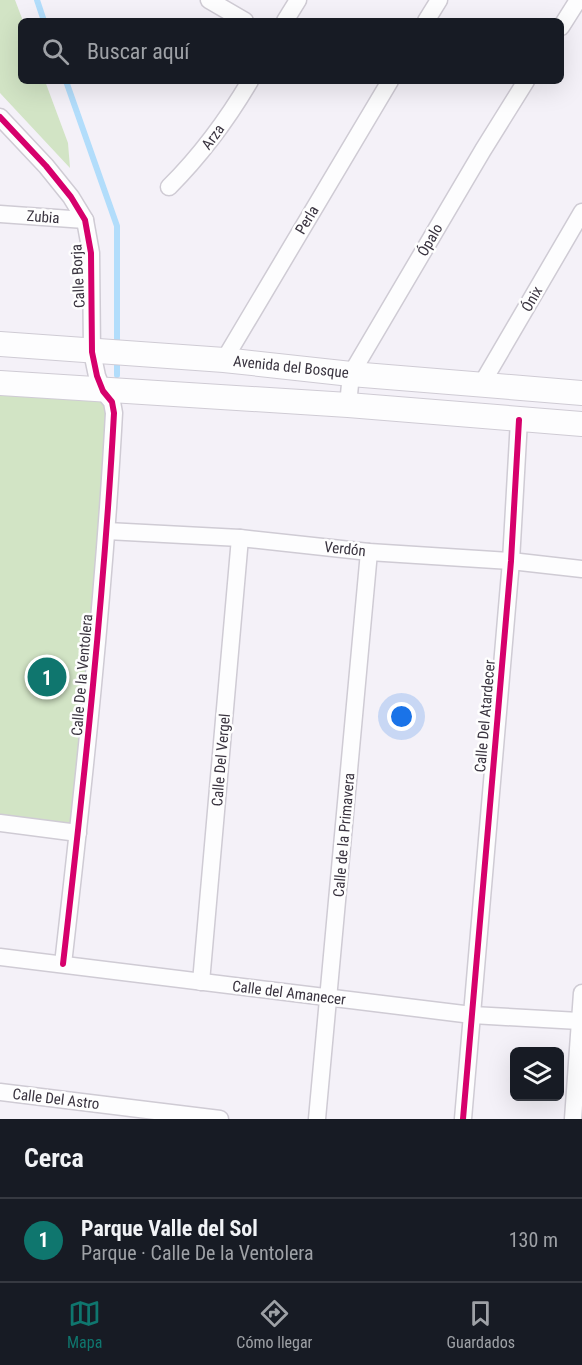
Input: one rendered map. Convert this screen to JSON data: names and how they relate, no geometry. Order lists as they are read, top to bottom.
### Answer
{
  "streets": {
    "street": [
      "Arza",
      "Zubia",
      "Perla",
      "Ópalo",
      "Calle Borja",
      "Ónix",
      "Avenida del Bosque",
      "Verdón",
      "Calle De la Ventolera",
      "Calle Del Atardecer",
      "Calle Del Vergel",
      "Calle de la Primavera",
      "Calle del Amanecer",
      "Calle Del Astro"
    ]
  },
  "crossings": [
    ["Zubia", "Calle Borja"],
    ["Perla", "Avenida del Bosque"],
    ["Ópalo", "Avenida del Bosque"],
    ["Calle Borja", "Avenida del Bosque"],
    ["Calle Borja", "Calle De la Ventolera"],
    ["Ónix", "Avenida del Bosque"],
    ["Verdón", "Calle De la Ventolera"],
    ["Verdón", "Calle Del Atardecer"],
    ["Verdón", "Calle Del Vergel"],
    ["Verdón", "Calle de la Primavera"],
    ["Calle De la Ventolera", "Calle del Amanecer"],
    ["Calle Del Atardecer", "Calle del Amanecer"],
    ["Calle Del Vergel", "Calle del Amanecer"],
    ["Calle de la Primavera", "Calle del Amanecer"]
  ],
  "page": {
    "search": "Buscar aquí",
    "pins": "1",
    "heading": "Cerca",
    "list": [
      {
        "mark": "1",
        "name": "Parque Valle del Sol",
        "note": "Parque · Calle De la Ventolera",
        "value": "130 m"
      }
    ],
    "nav": ["Mapa", "Cómo llegar", "Guardados"]
  }
}
